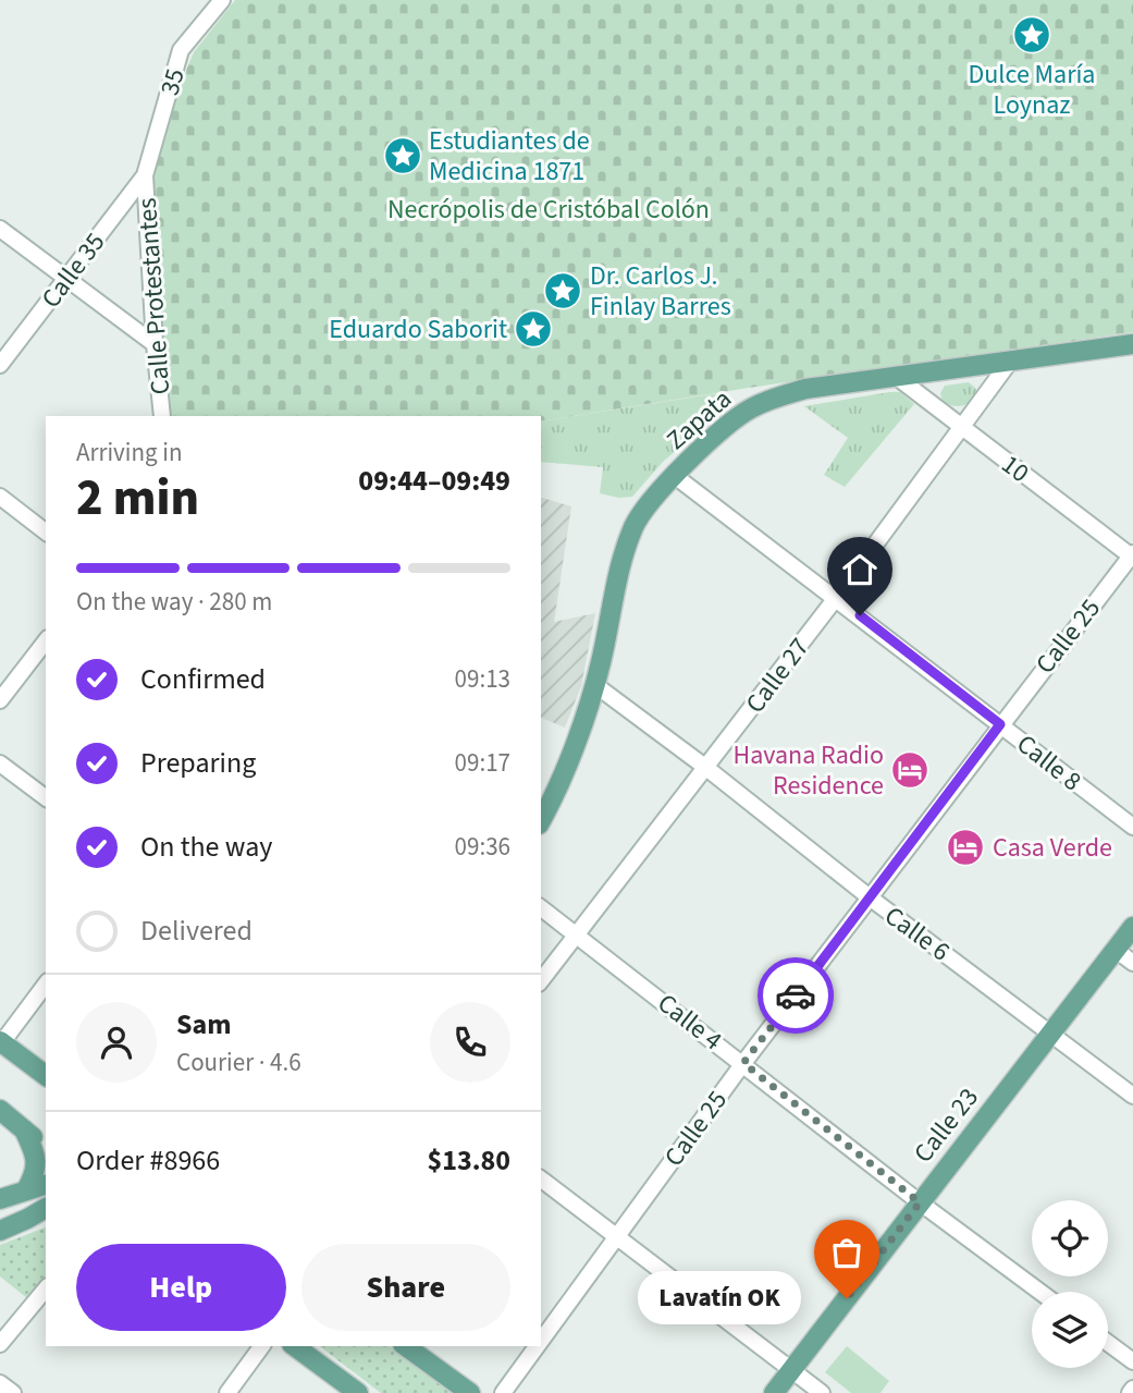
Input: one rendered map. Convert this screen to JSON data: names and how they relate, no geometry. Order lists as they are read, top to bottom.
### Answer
{
  "streets": {
    "main road": ["Zapata", "Calle 23"],
    "street": [
      "35",
      "Calle 35",
      "Calle Protestantes",
      "10",
      "Calle 25",
      "Calle 27",
      "Calle 8",
      "Calle 6",
      "Calle 4"
    ]
  },
  "crossings": [
    ["35", "Calle 35"],
    ["35", "Calle Protestantes"],
    ["Calle 35", "Calle Protestantes"],
    ["Zapata", "10"],
    ["Zapata", "Calle 27"],
    ["Zapata", "Calle 8"],
    ["Zapata", "Calle 6"],
    ["10", "Calle 25"],
    ["10", "Calle 27"],
    ["Calle 25", "Calle 8"],
    ["Calle 25", "Calle 6"],
    ["Calle 25", "Calle 4"],
    ["Calle 27", "Calle 8"],
    ["Calle 27", "Calle 6"],
    ["Calle 27", "Calle 4"],
    ["Calle 6", "Calle 23"],
    ["Calle 4", "Calle 23"]
  ],
  "parks": ["Necrópolis de Cristóbal Colón"],
  "places": {
    "place": [
      "Dulce María Loynaz",
      "Estudiantes de Medicina 1871",
      "Dr. Carlos J. Finlay Barres",
      "Eduardo Saborit"
    ],
    "hotel": ["Havana Radio Residence", "Casa Verde"],
    "other": ["Lavatín OK"]
  },
  "page": {
    "heading": ["2 min", "Arriving in", "09:44–09:49"],
    "panel": [
      "Sam",
      "Courier · 4.6",
      "Order #8966",
      "$13.80"
    ],
    "bar": "On the way · 280 m",
    "list": [
      ["Confirmed", "09:13"],
      ["Preparing", "09:17"],
      ["On the way", "09:36"],
      "Delivered"
    ],
    "buttons": ["Help", "Share"],
    "bubble": "Lavatín OK"
  }
}
